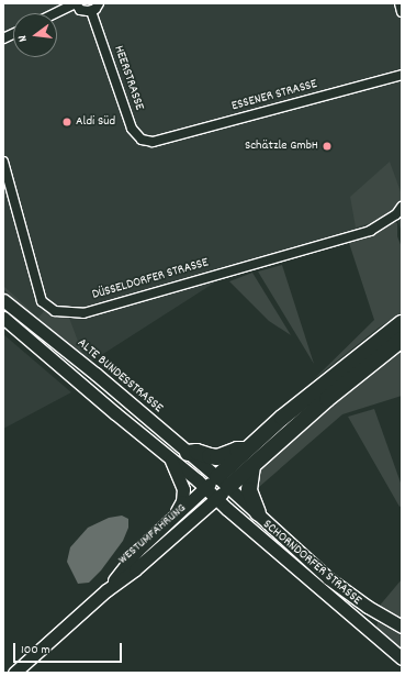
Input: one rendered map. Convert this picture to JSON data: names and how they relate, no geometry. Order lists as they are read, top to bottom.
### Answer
{
  "streets": {
    "main road": ["ALTE BUNDESSTRASSE", "WESTUMFAHRUNG", "SCHORNDORFER STRASSE"],
    "street": ["HEERSTRASSE", "ESSENER STRASSE", "DÜSSELDORFER STRASSE"]
  },
  "crossings": [
    ["HEERSTRASSE", "ESSENER STRASSE"],
    ["ALTE BUNDESSTRASSE", "WESTUMFAHRUNG"],
    ["ALTE BUNDESSTRASSE", "SCHORNDORFER STRASSE"],
    ["WESTUMFAHRUNG", "SCHORNDORFER STRASSE"]
  ],
  "places": ["Aldi Süd", "Schätzle GmbH"],
  "scale_bar": "100 m",
  "north": "left"
}
